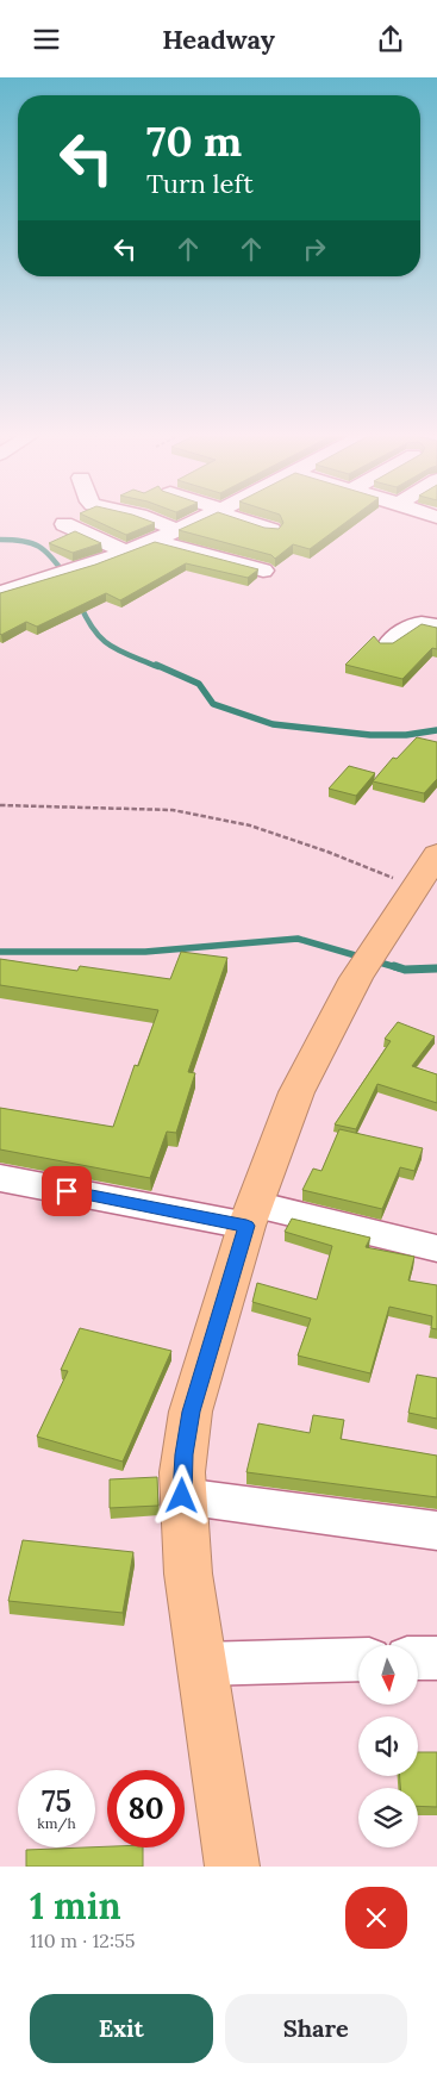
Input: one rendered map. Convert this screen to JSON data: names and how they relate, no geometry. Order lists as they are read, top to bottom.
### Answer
{
  "north": "bottom",
  "page": {
    "header": "Headway",
    "turn": ["70 m", "Turn left"],
    "speed": "75 km/h",
    "limit": "80",
    "heading": ["1 min", "110 m · 12:55"],
    "buttons": ["Exit", "Share"]
  }
}
